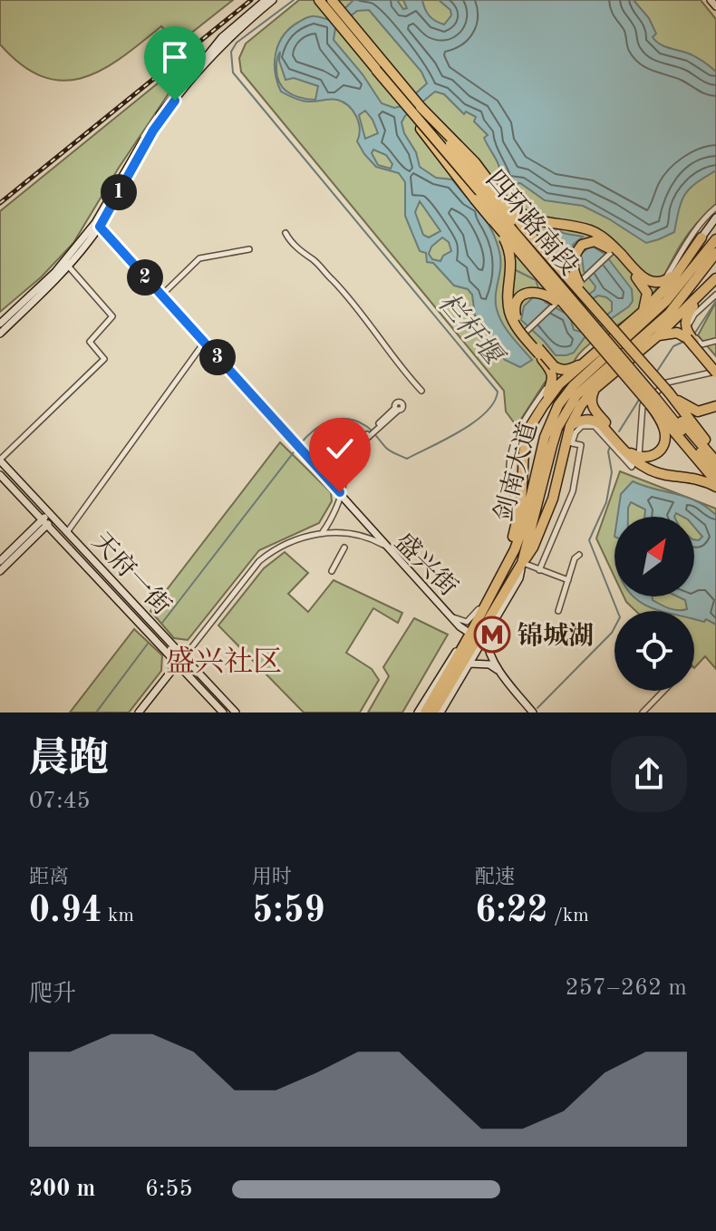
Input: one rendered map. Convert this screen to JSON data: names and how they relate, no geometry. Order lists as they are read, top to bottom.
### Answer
{
  "streets": {
    "highway": ["四环路南段", "剑南大道"],
    "main road": ["盛兴街", "天府一街"]
  },
  "crossings": [
    ["剑南大道", "盛兴街"],
    ["盛兴街", "天府一街"]
  ],
  "districts": ["盛兴社区"],
  "water": ["栏杆堰"],
  "places": {
    "metro station": ["锦城湖"]
  },
  "north": "top right",
  "page": {
    "pins": ["1", "2", "3"],
    "heading": ["晨跑", "07:45"],
    "stats": [
      ["距离", "0.94 km"],
      ["用时", "5:59"],
      ["配速", "6:22 /km"]
    ],
    "chart": ["爬升", "257–262 m"],
    "list": [
      {
        "name": "200 m",
        "note": "6:55"
      }
    ]
  }
}
